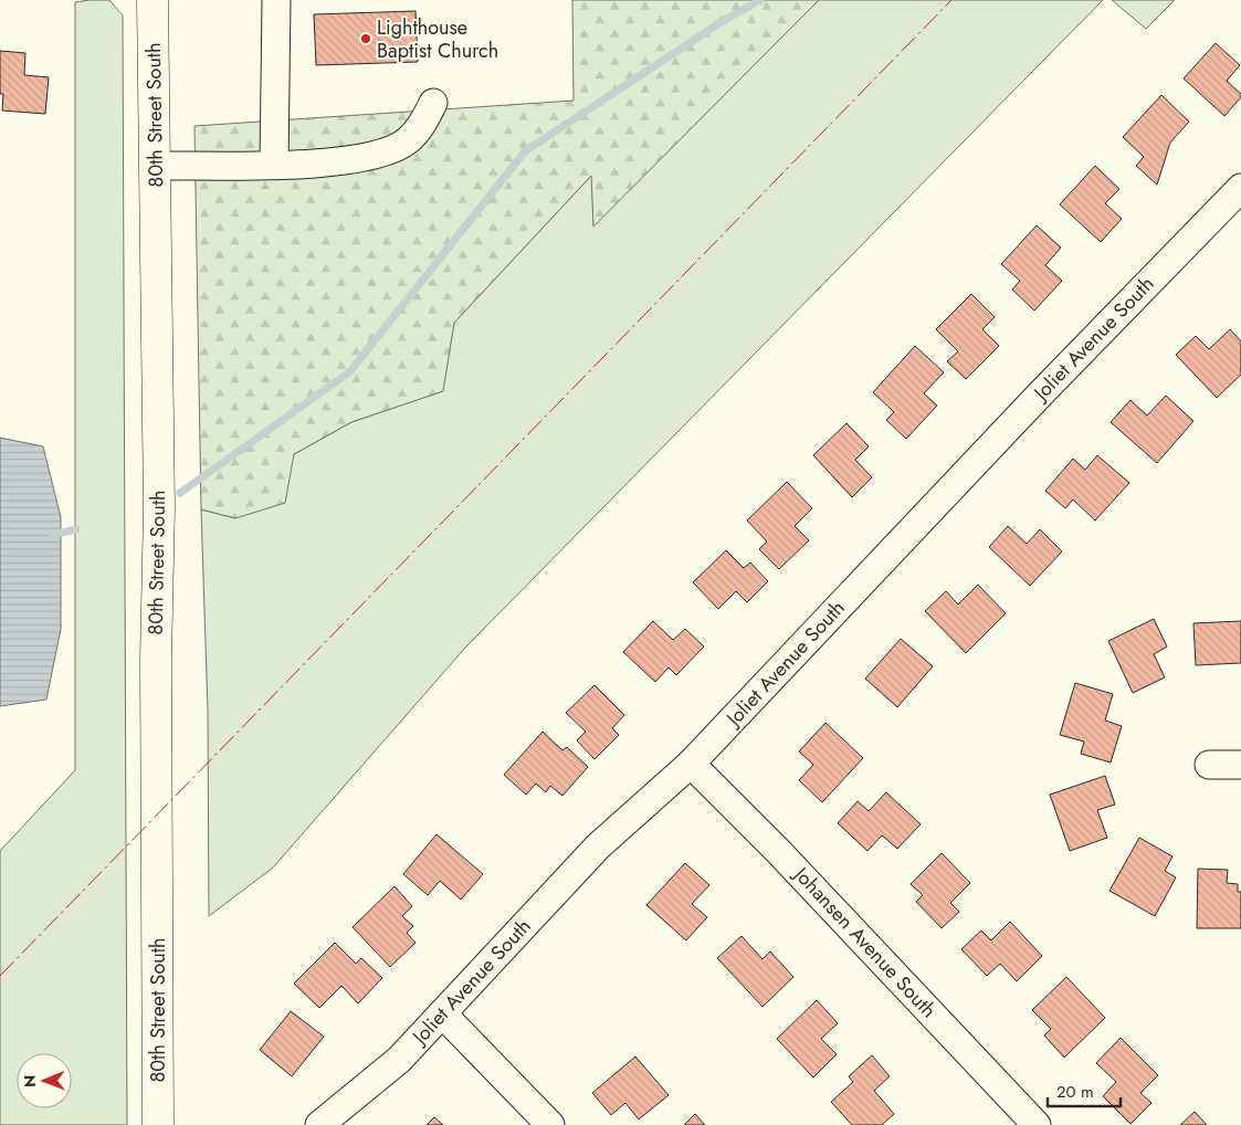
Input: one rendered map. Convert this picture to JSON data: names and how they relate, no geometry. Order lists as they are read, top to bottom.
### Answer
{
  "streets": {
    "main road": ["80th Street South"],
    "street": ["Joliet Avenue South", "Johansen Avenue South"]
  },
  "crossings": [
    ["Joliet Avenue South", "Johansen Avenue South"]
  ],
  "places": ["Lighthouse Baptist Church"],
  "scale_bar": "20 m",
  "north": "left"
}
